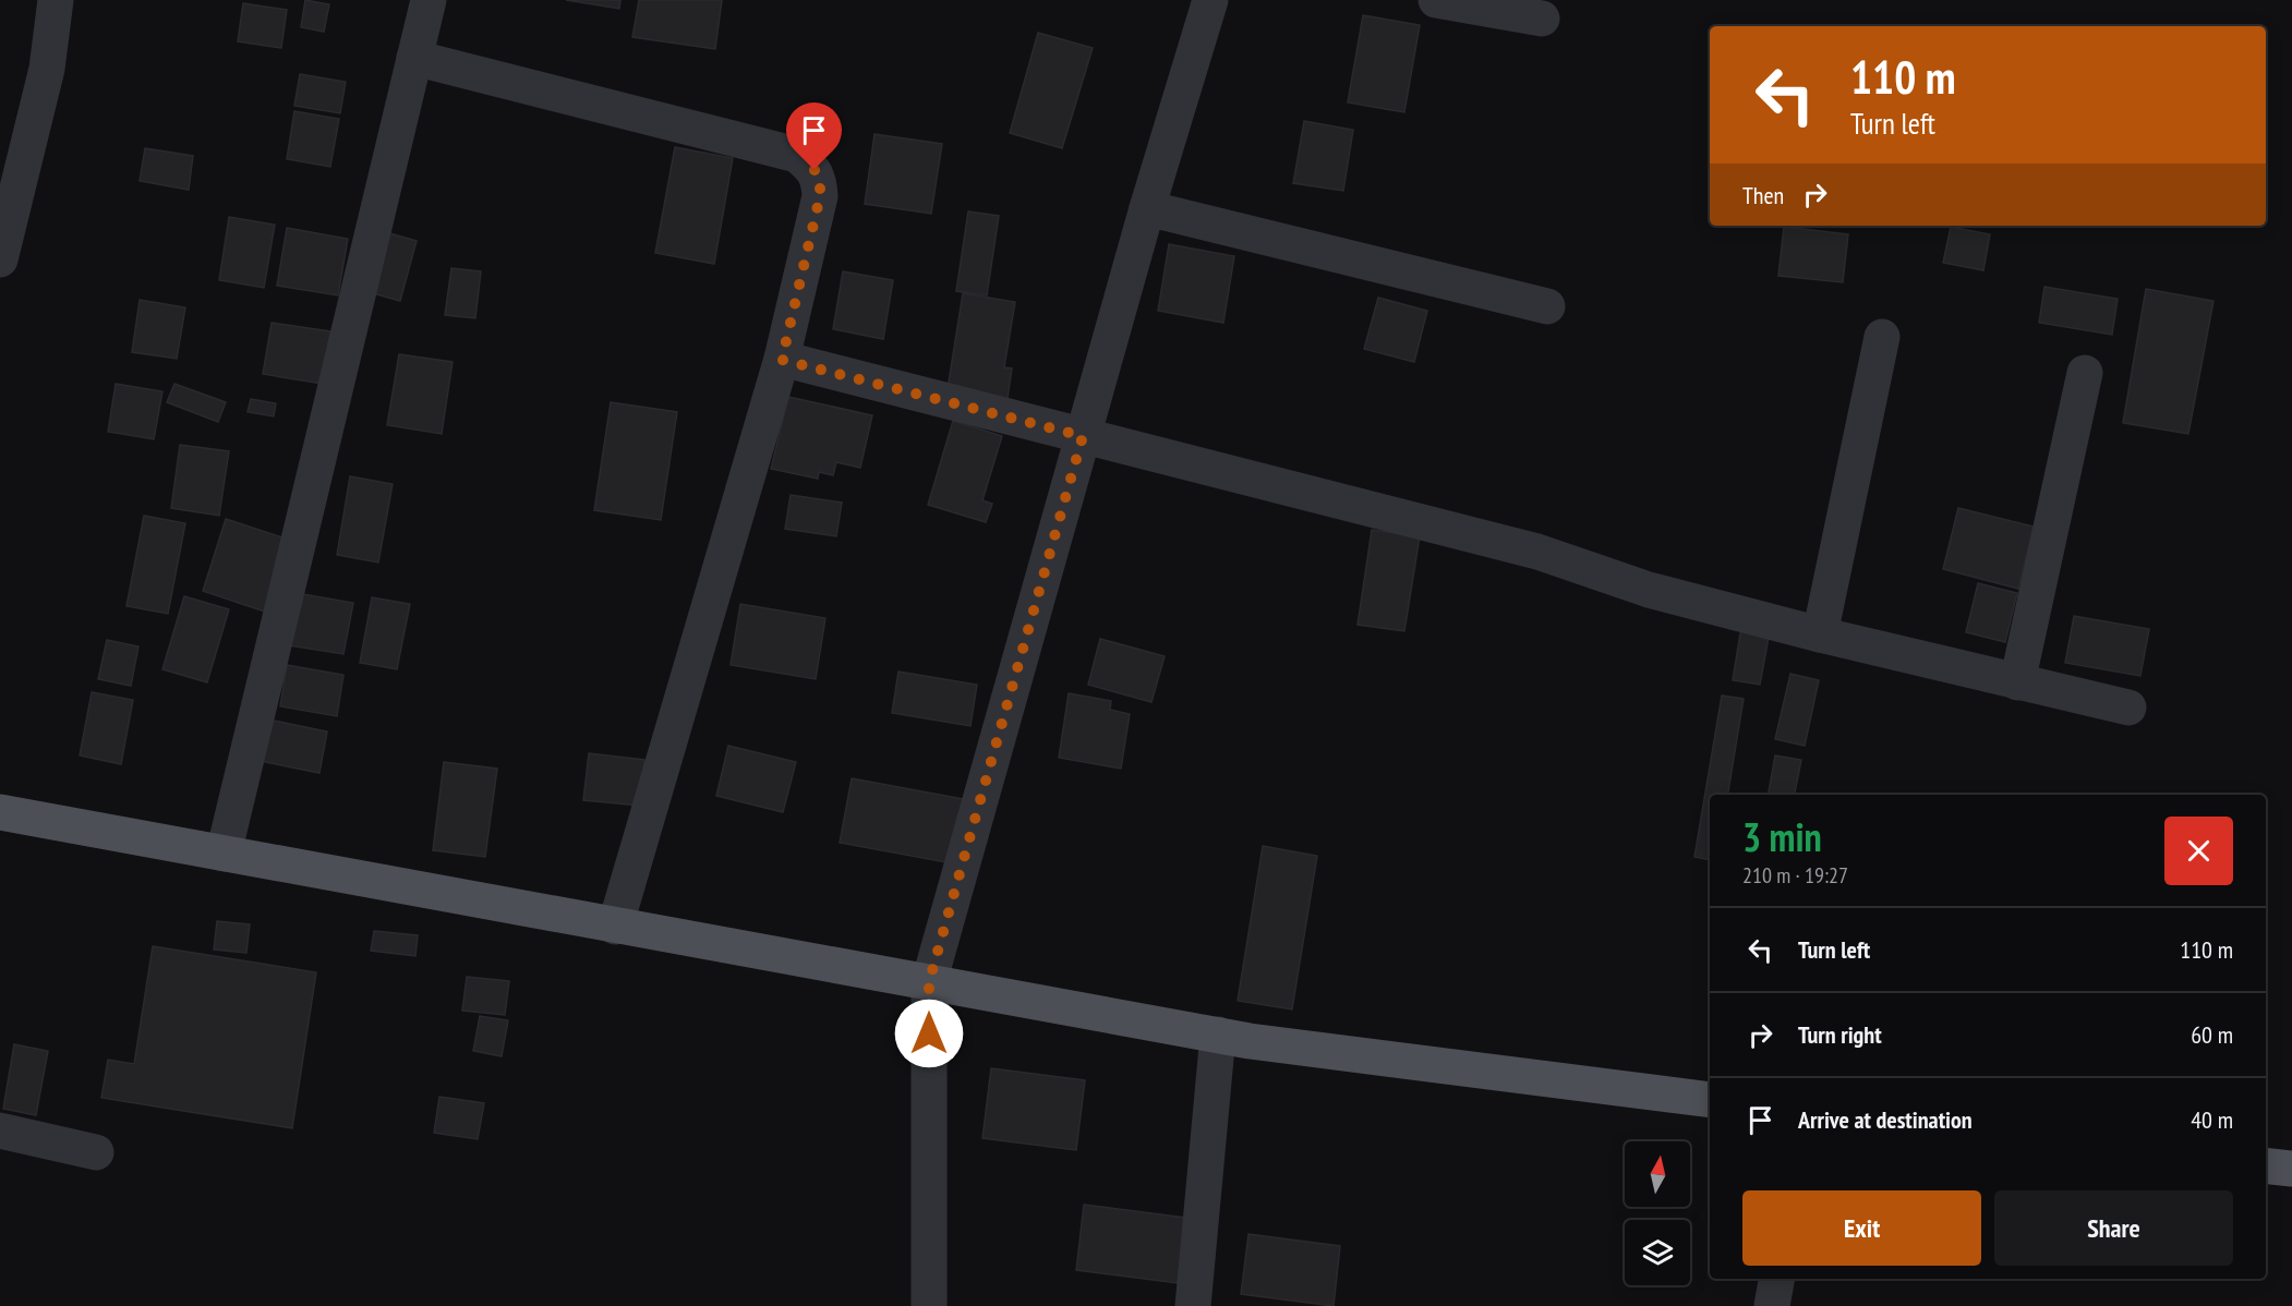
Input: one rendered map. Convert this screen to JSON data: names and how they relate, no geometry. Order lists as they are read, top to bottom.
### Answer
{
  "north": "top",
  "page": {
    "turn": ["110 m", "Turn left"],
    "then": "Then",
    "heading": ["3 min", "210 m · 19:27"],
    "list": [
      {
        "name": "Turn left",
        "value": "110 m"
      },
      {
        "name": "Turn right",
        "value": "60 m"
      },
      {
        "name": "Arrive at destination",
        "value": "40 m"
      }
    ],
    "buttons": ["Exit", "Share"]
  }
}
